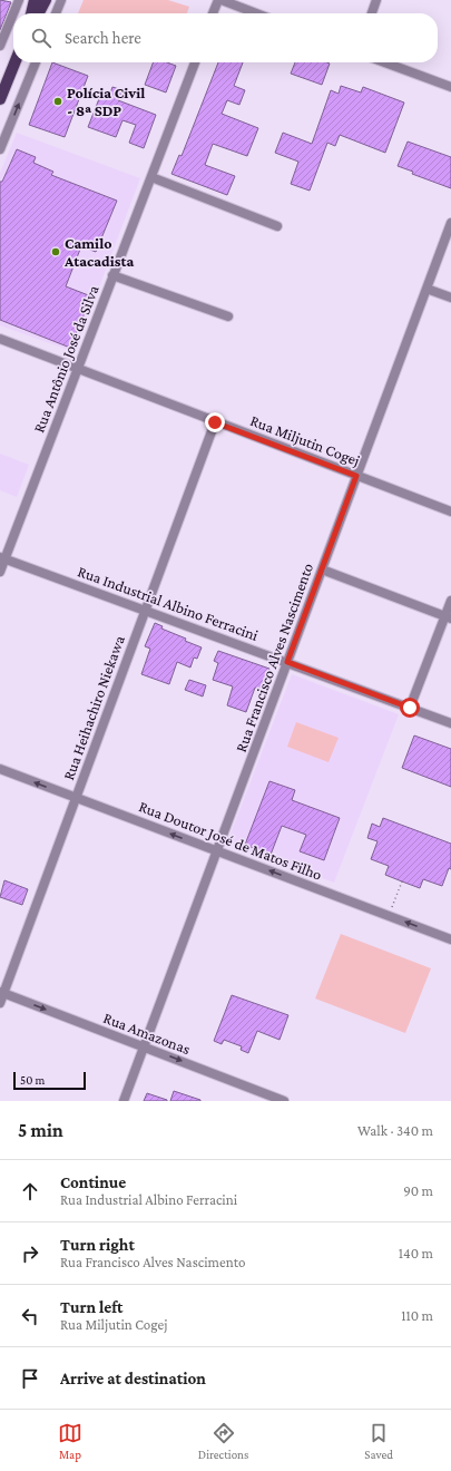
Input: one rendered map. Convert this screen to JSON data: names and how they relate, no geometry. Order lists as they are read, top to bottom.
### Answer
{
  "streets": {
    "street": [
      "Rua Antônio José da Silva",
      "Rua Miljutin Cogej",
      "Rua Industrial Albino Ferracini",
      "Rua Francisco Alves Nascimento",
      "Rua Heihachiro Niekawa",
      "Rua Doutor José de Matos Filho",
      "Rua Amazonas"
    ]
  },
  "crossings": [
    ["Rua Antônio José da Silva", "Rua Miljutin Cogej"],
    ["Rua Antônio José da Silva", "Rua Industrial Albino Ferracini"],
    ["Rua Miljutin Cogej", "Rua Francisco Alves Nascimento"],
    ["Rua Miljutin Cogej", "Rua Heihachiro Niekawa"],
    ["Rua Industrial Albino Ferracini", "Rua Francisco Alves Nascimento"],
    ["Rua Industrial Albino Ferracini", "Rua Heihachiro Niekawa"],
    ["Rua Francisco Alves Nascimento", "Rua Doutor José de Matos Filho"],
    ["Rua Francisco Alves Nascimento", "Rua Amazonas"],
    ["Rua Heihachiro Niekawa", "Rua Doutor José de Matos Filho"],
    ["Rua Heihachiro Niekawa", "Rua Amazonas"]
  ],
  "one_way": ["Rua Doutor José de Matos Filho", "Rua Amazonas"],
  "places": ["Polícia Civil - 8ª SDP", "Camilo Atacadista"],
  "scale_bar": "50 m",
  "page": {
    "search": "Search here",
    "scale": "50 m",
    "heading": ["5 min", "Walk · 340 m"],
    "list": [
      ["Continue", "Rua Industrial Albino Ferracini", "90 m"],
      ["Turn right", "Rua Francisco Alves Nascimento", "140 m"],
      ["Turn left", "Rua Miljutin Cogej", "110 m"],
      "Arrive at destination"
    ],
    "nav": ["Map", "Directions", "Saved"]
  }
}
